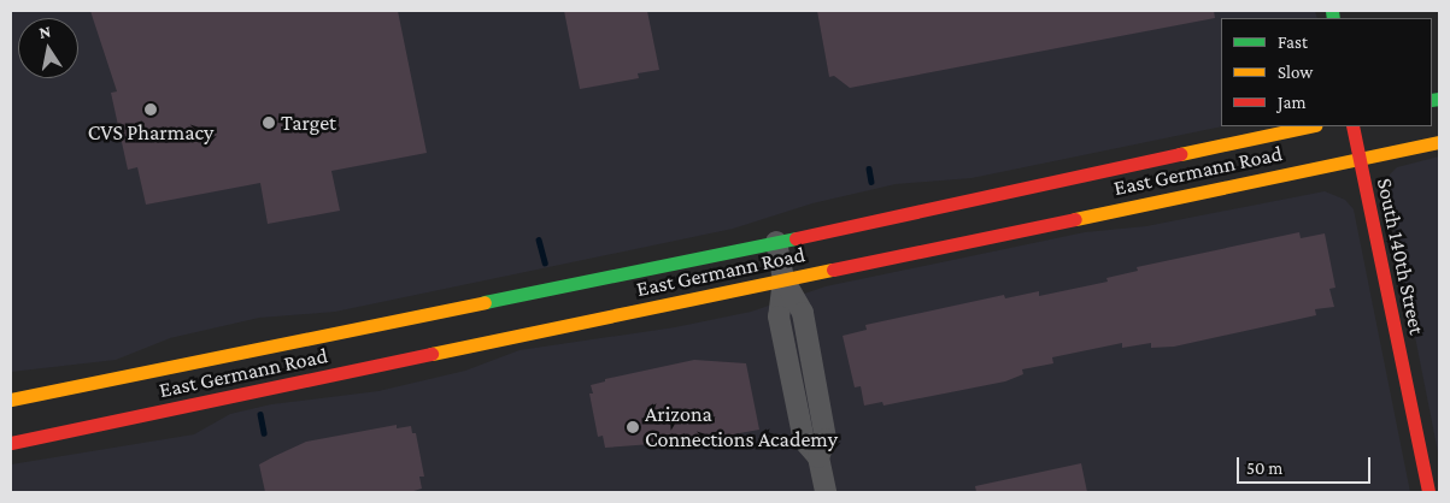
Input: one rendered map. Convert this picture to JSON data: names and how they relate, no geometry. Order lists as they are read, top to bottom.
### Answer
{
  "streets": {
    "main road": ["East Germann Road", "South 140th Street"]
  },
  "crossings": [
    ["East Germann Road", "South 140th Street"]
  ],
  "places": ["CVS Pharmacy", "Target", "Arizona Connections Academy"],
  "legend": ["Fast", "Slow", "Jam"],
  "scale_bar": "50 m",
  "north": "top"
}
